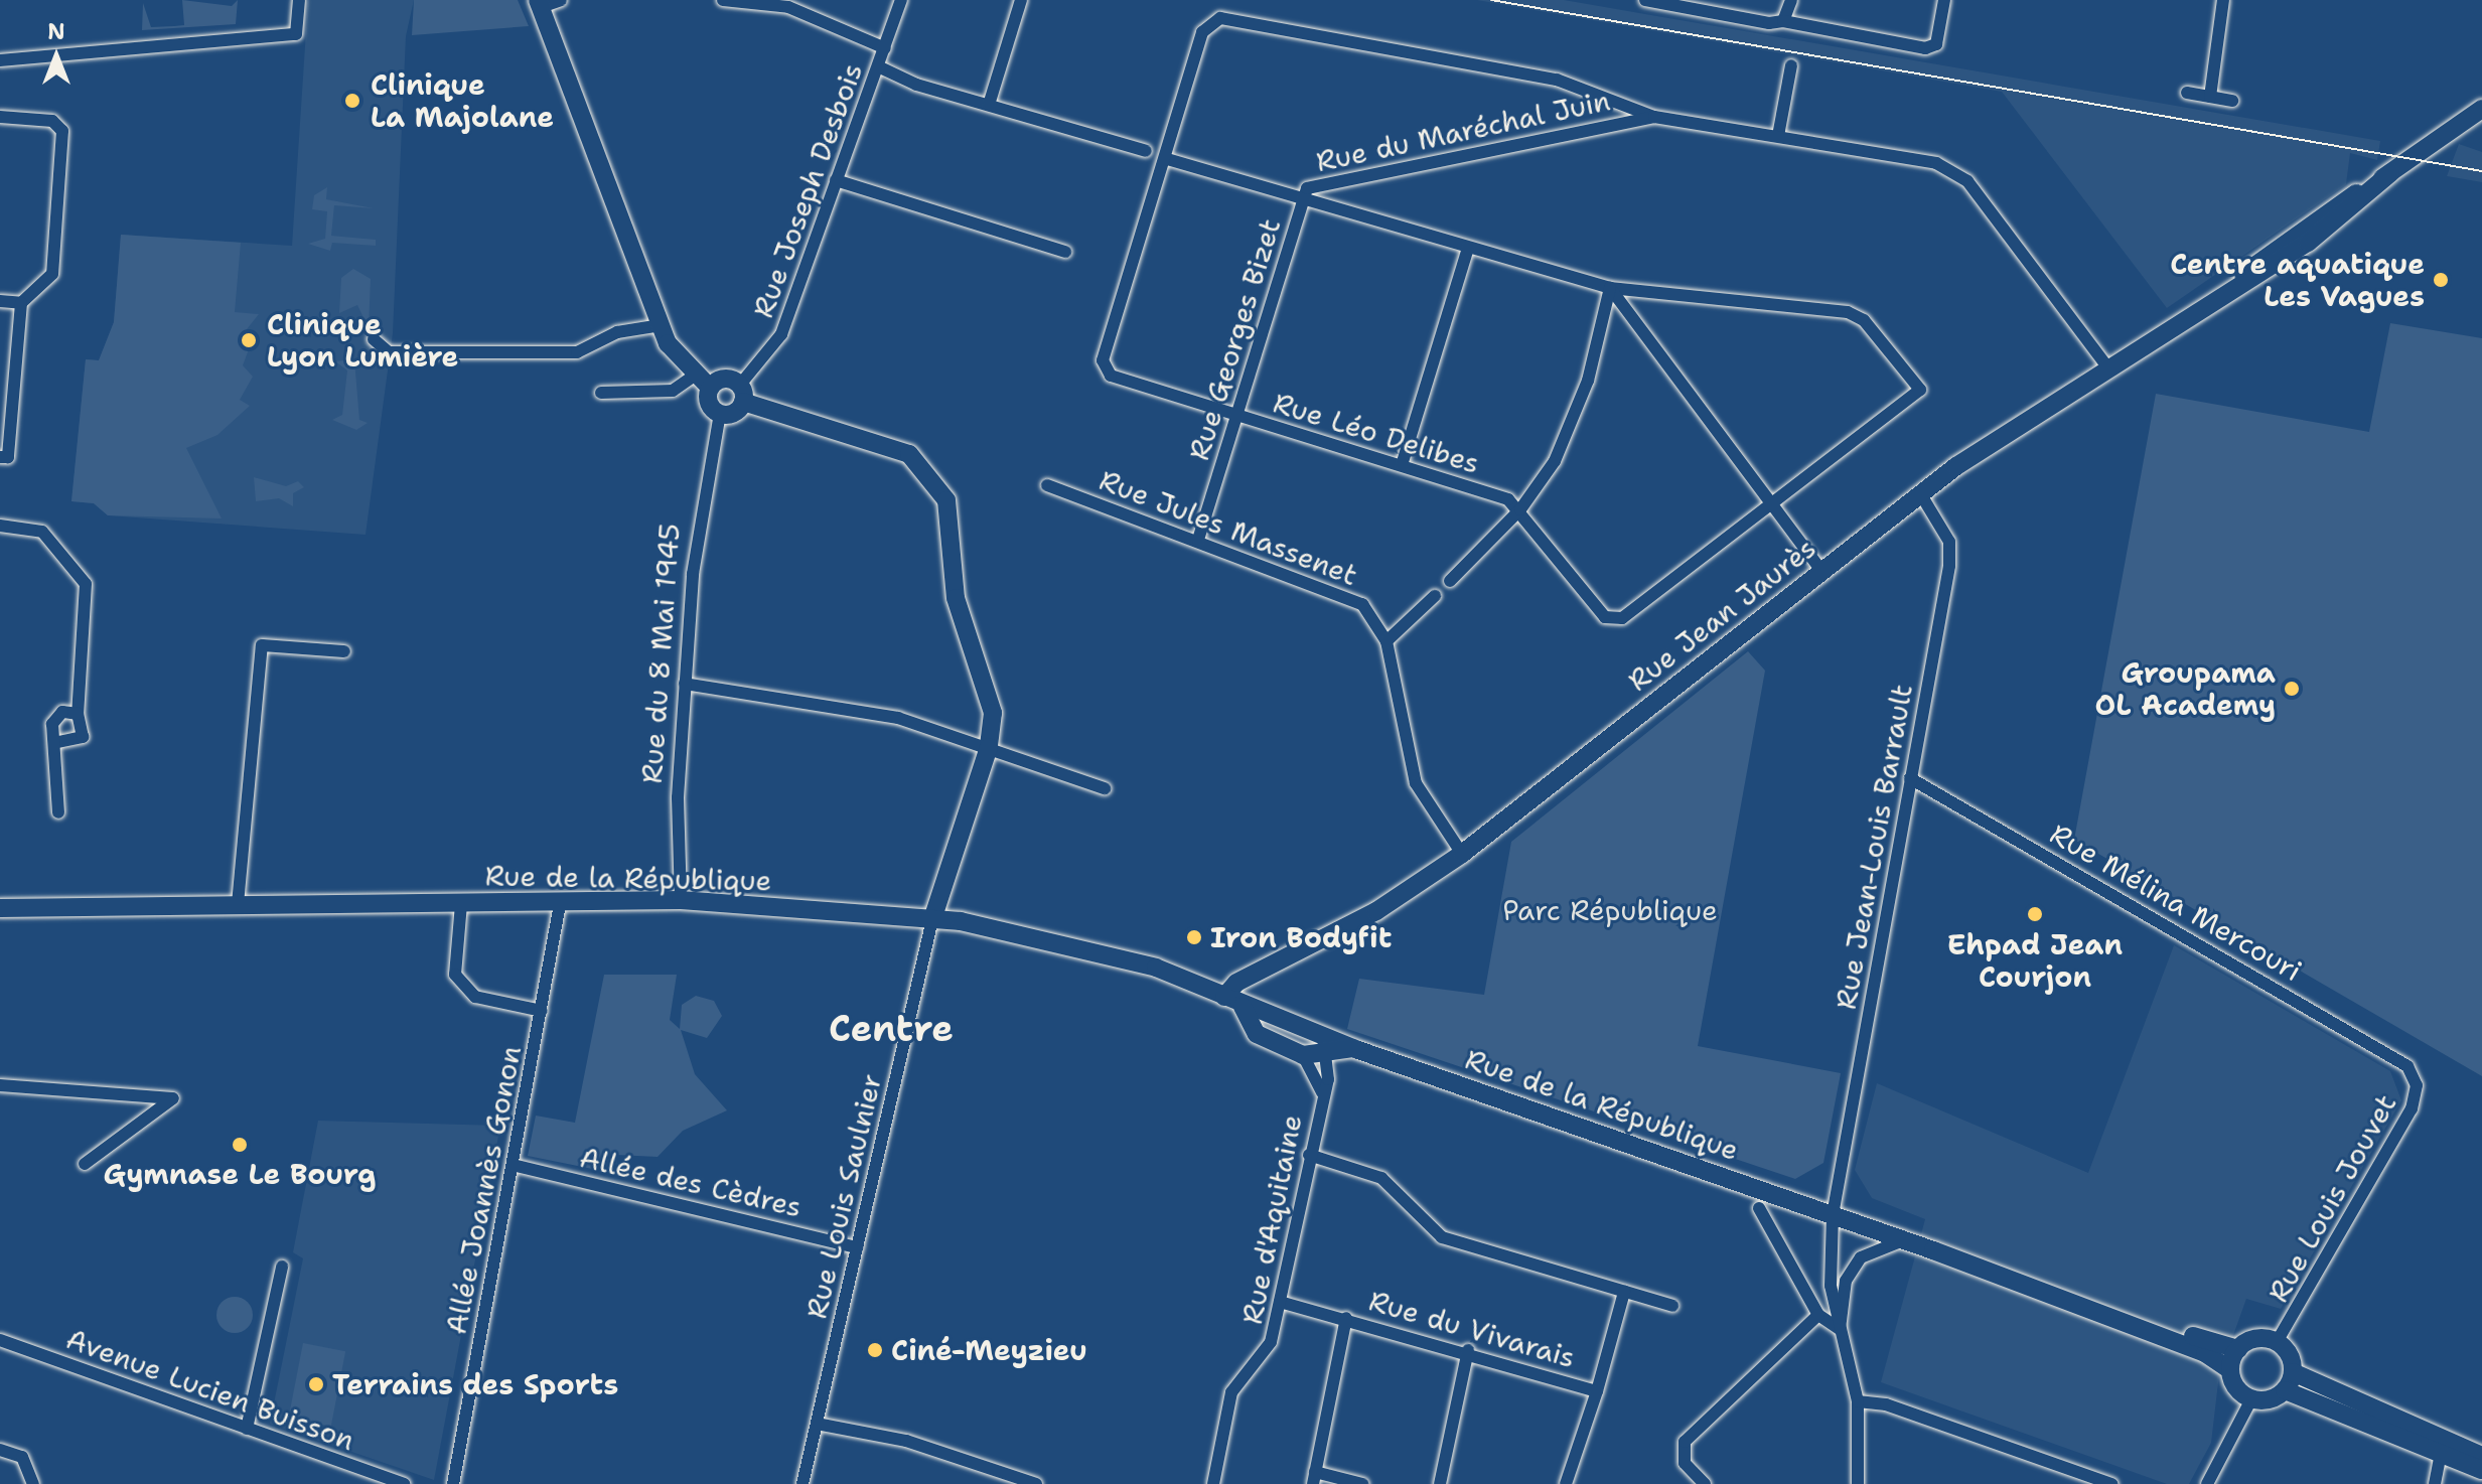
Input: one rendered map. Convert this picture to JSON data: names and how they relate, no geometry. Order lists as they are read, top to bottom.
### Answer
{
  "streets": {
    "main road": ["Rue Jean Jaurès", "Rue de la République"],
    "street": [
      "Rue du Maréchal Juin",
      "Rue Joseph Desbois",
      "Rue Georges Bizet",
      "Rue Léo Delibes",
      "Rue Jules Massenet",
      "Rue du 8 Mai 1945",
      "Rue Jean-Louis Barrault",
      "Rue Mélina Mercouri",
      "Allée des Cèdres",
      "Allée Joannès Gonon",
      "Rue Louis Saulnier",
      "Rue Louis Jouvet",
      "Rue d'Aquitaine",
      "Rue du Vivarais",
      "Avenue Lucien Buisson"
    ]
  },
  "crossings": [
    ["Rue du Maréchal Juin", "Rue Georges Bizet"],
    ["Rue du Maréchal Juin", "Rue Léo Delibes"],
    ["Rue du Maréchal Juin", "Rue Jean Jaurès"],
    ["Rue Joseph Desbois", "Rue du 8 Mai 1945"],
    ["Rue Georges Bizet", "Rue Léo Delibes"],
    ["Rue Georges Bizet", "Rue Jules Massenet"],
    ["Rue Jules Massenet", "Rue Jean Jaurès"],
    ["Rue Jean Jaurès", "Rue Jean-Louis Barrault"],
    ["Rue Jean Jaurès", "Rue de la République"],
    ["Rue du 8 Mai 1945", "Rue de la République"],
    ["Rue Jean-Louis Barrault", "Rue de la République"],
    ["Rue Jean-Louis Barrault", "Rue Mélina Mercouri"],
    ["Rue de la République", "Allée Joannès Gonon"],
    ["Rue de la République", "Rue Louis Saulnier"],
    ["Rue de la République", "Rue Louis Jouvet"],
    ["Rue de la République", "Rue d'Aquitaine"],
    ["Rue Mélina Mercouri", "Rue Louis Jouvet"],
    ["Allée des Cèdres", "Allée Joannès Gonon"],
    ["Allée des Cèdres", "Rue Louis Saulnier"],
    ["Rue d'Aquitaine", "Rue du Vivarais"]
  ],
  "districts": ["Centre"],
  "parks": ["Parc République"],
  "places": [
    "Clinique La Majolane",
    "Centre aquatique Les Vagues",
    "Clinique Lyon Lumière",
    "Groupama OL Academy",
    "Ehpad Jean Courjon",
    "Iron Bodyfit",
    "Gymnase Le Bourg",
    "Ciné-Meyzieu",
    "Terrains des Sports"
  ],
  "north": "top"
}
